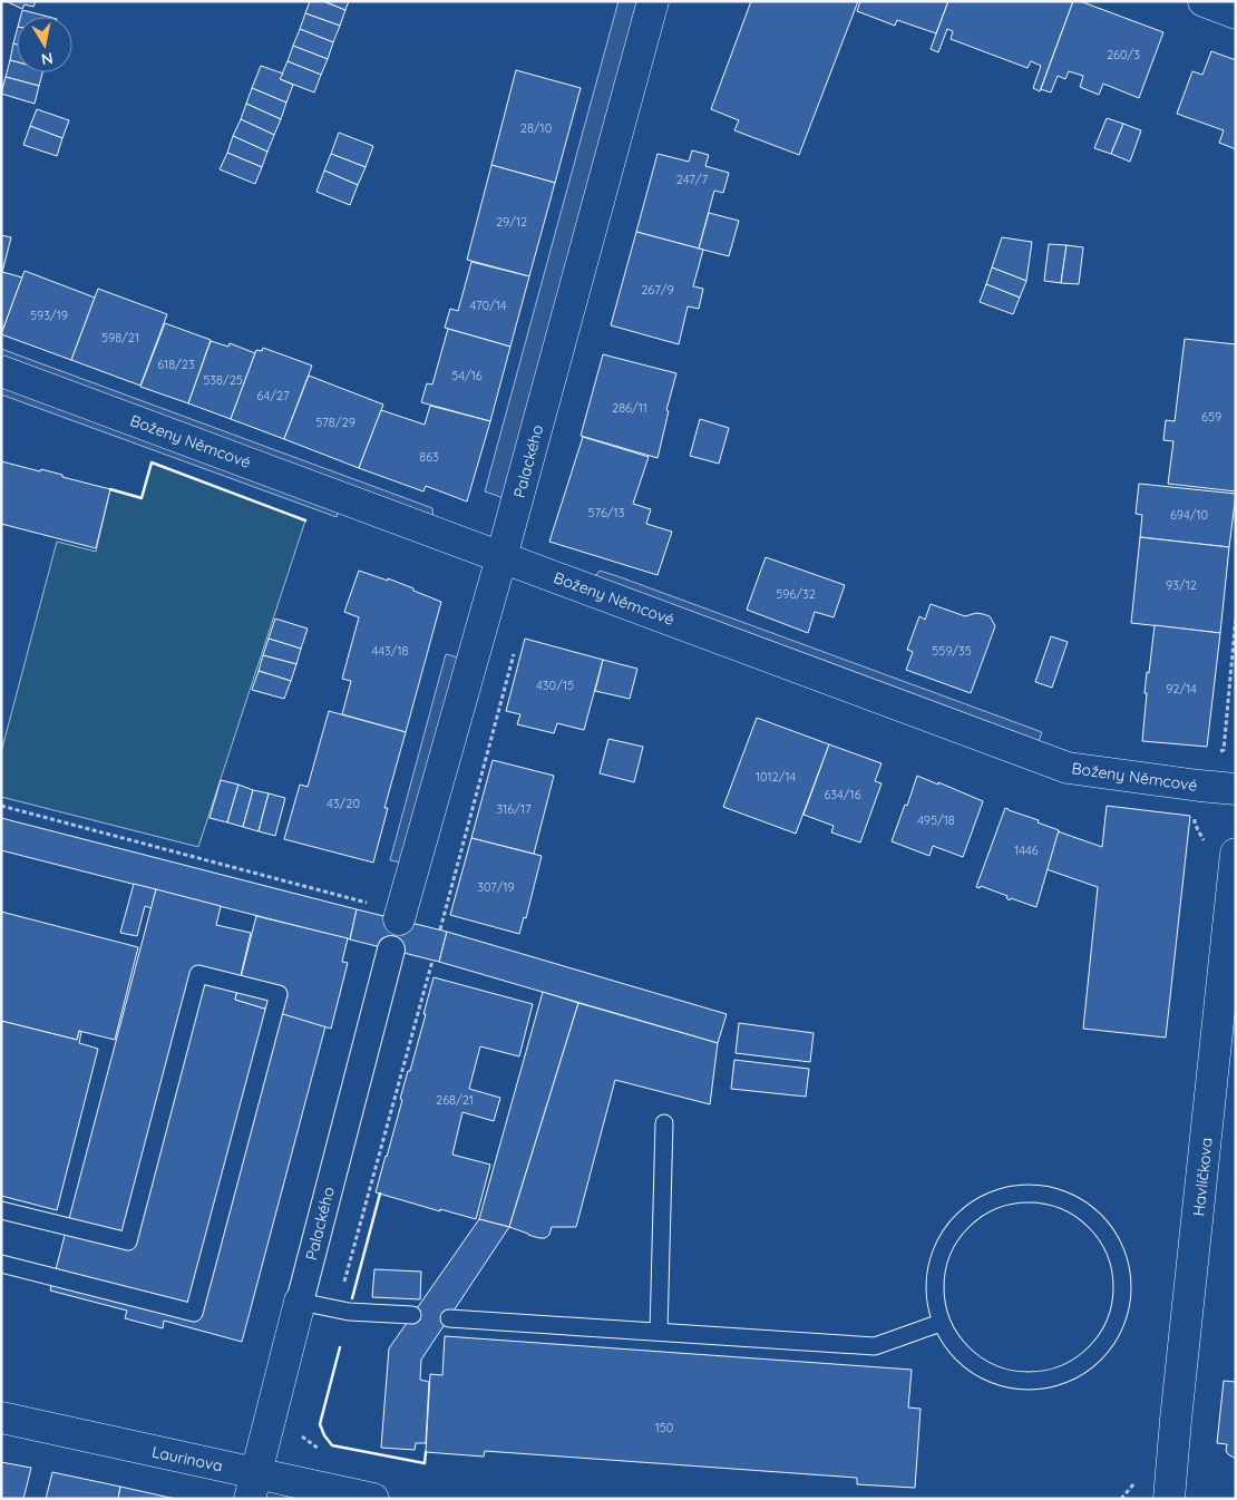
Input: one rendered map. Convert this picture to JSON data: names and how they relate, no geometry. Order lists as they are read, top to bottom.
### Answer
{
  "streets": {
    "street": [
      "Boženy Němcové",
      "Palackého",
      "Havlíčkova",
      "Laurinova"
    ]
  },
  "crossings": [
    ["Boženy Němcové", "Palackého"],
    ["Palackého", "Laurinova"]
  ],
  "house_numbers": [
    "260/3",
    "28/10",
    "247/7",
    "29/12",
    "267/9",
    "470/14",
    "593/19",
    "598/21",
    "618/23",
    "54/16",
    "538/25",
    "64/27",
    "286/11",
    "659",
    "578/29",
    "863",
    "576/13",
    "694/10",
    "93/12",
    "596/32",
    "443/18",
    "559/35",
    "430/15",
    "92/14",
    "1012/14",
    "634/16",
    "43/20",
    "316/17",
    "495/18",
    "1446",
    "307/19",
    "268/21",
    "150"
  ],
  "north": "bottom"
}
